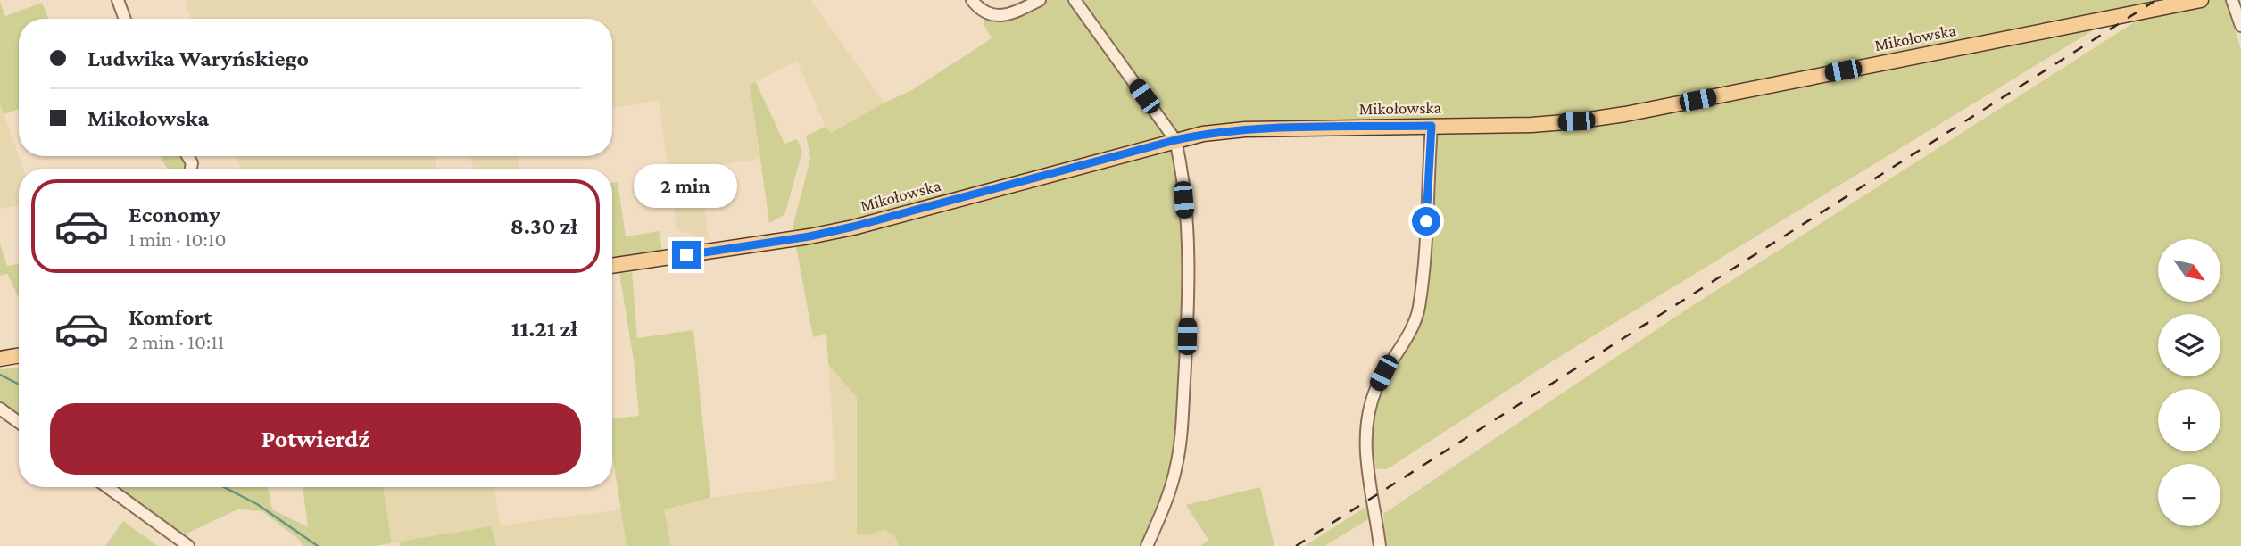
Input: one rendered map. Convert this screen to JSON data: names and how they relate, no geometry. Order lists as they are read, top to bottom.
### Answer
{
  "streets": {
    "main road": ["Mikołowska"]
  },
  "north": "bottom right",
  "page": {
    "banner": ["Ludwika Waryńskiego", "Mikołowska"],
    "bubble": "2 min",
    "list": [
      {
        "name": "Economy",
        "note": "1 min · 10:10",
        "value": "8.30 zł"
      },
      {
        "name": "Komfort",
        "note": "2 min · 10:11",
        "value": "11.21 zł"
      }
    ],
    "map_buttons": ["+", "−"],
    "buttons": "Potwierdź"
  }
}
